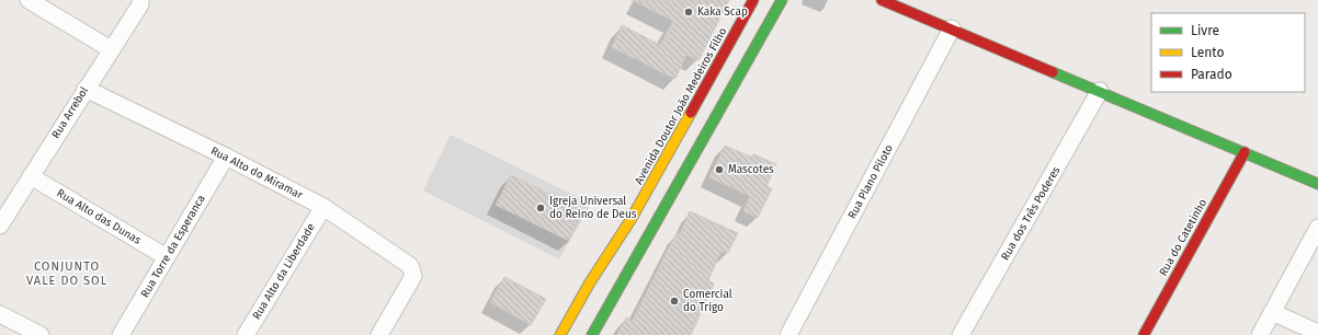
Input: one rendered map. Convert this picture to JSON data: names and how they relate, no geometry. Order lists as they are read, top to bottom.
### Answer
{
  "streets": {
    "main road": ["Avenida Doutor João Medeiros Filho", "Rua do Catetinho"],
    "street": [
      "Rua Arrebol",
      "Rua Alto do Miramar",
      "Rua Plano Piloto",
      "Rua dos Três Poderes",
      "Rua Alto das Dunas",
      "Rua Torre da Esperanca",
      "Rua Alto da Liberdade"
    ]
  },
  "crossings": [
    ["Rua Arrebol", "Rua Alto do Miramar"],
    ["Rua Arrebol", "Rua Alto das Dunas"],
    ["Rua Alto do Miramar", "Rua Torre da Esperanca"],
    ["Rua Alto do Miramar", "Rua Alto da Liberdade"],
    ["Rua Alto das Dunas", "Rua Torre da Esperanca"]
  ],
  "districts": ["CONJUNTO VALE DO SOL"],
  "places": [
    "Kaka Scap",
    "Mascotes",
    "Igreja Universal do Reino de Deus",
    "Comercial do Trigo"
  ],
  "legend": ["Livre", "Lento", "Parado"]
}
